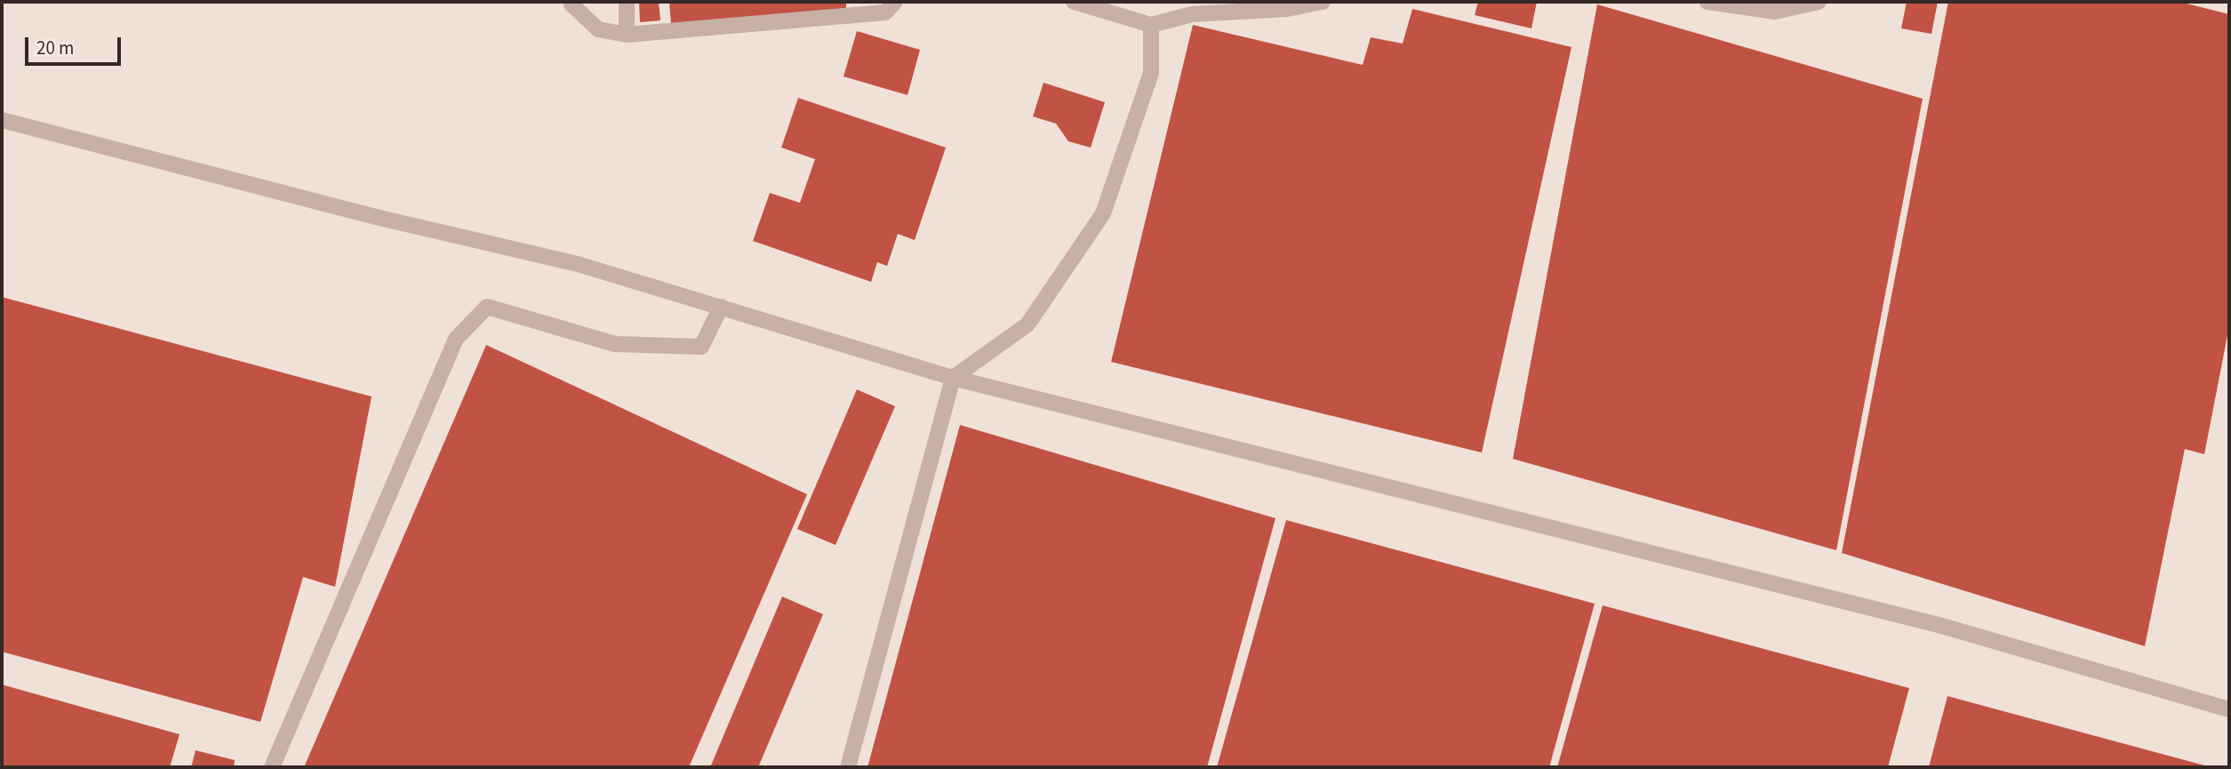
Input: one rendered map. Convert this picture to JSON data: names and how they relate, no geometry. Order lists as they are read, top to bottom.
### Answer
{
  "scale_bar": "20 m"
}
